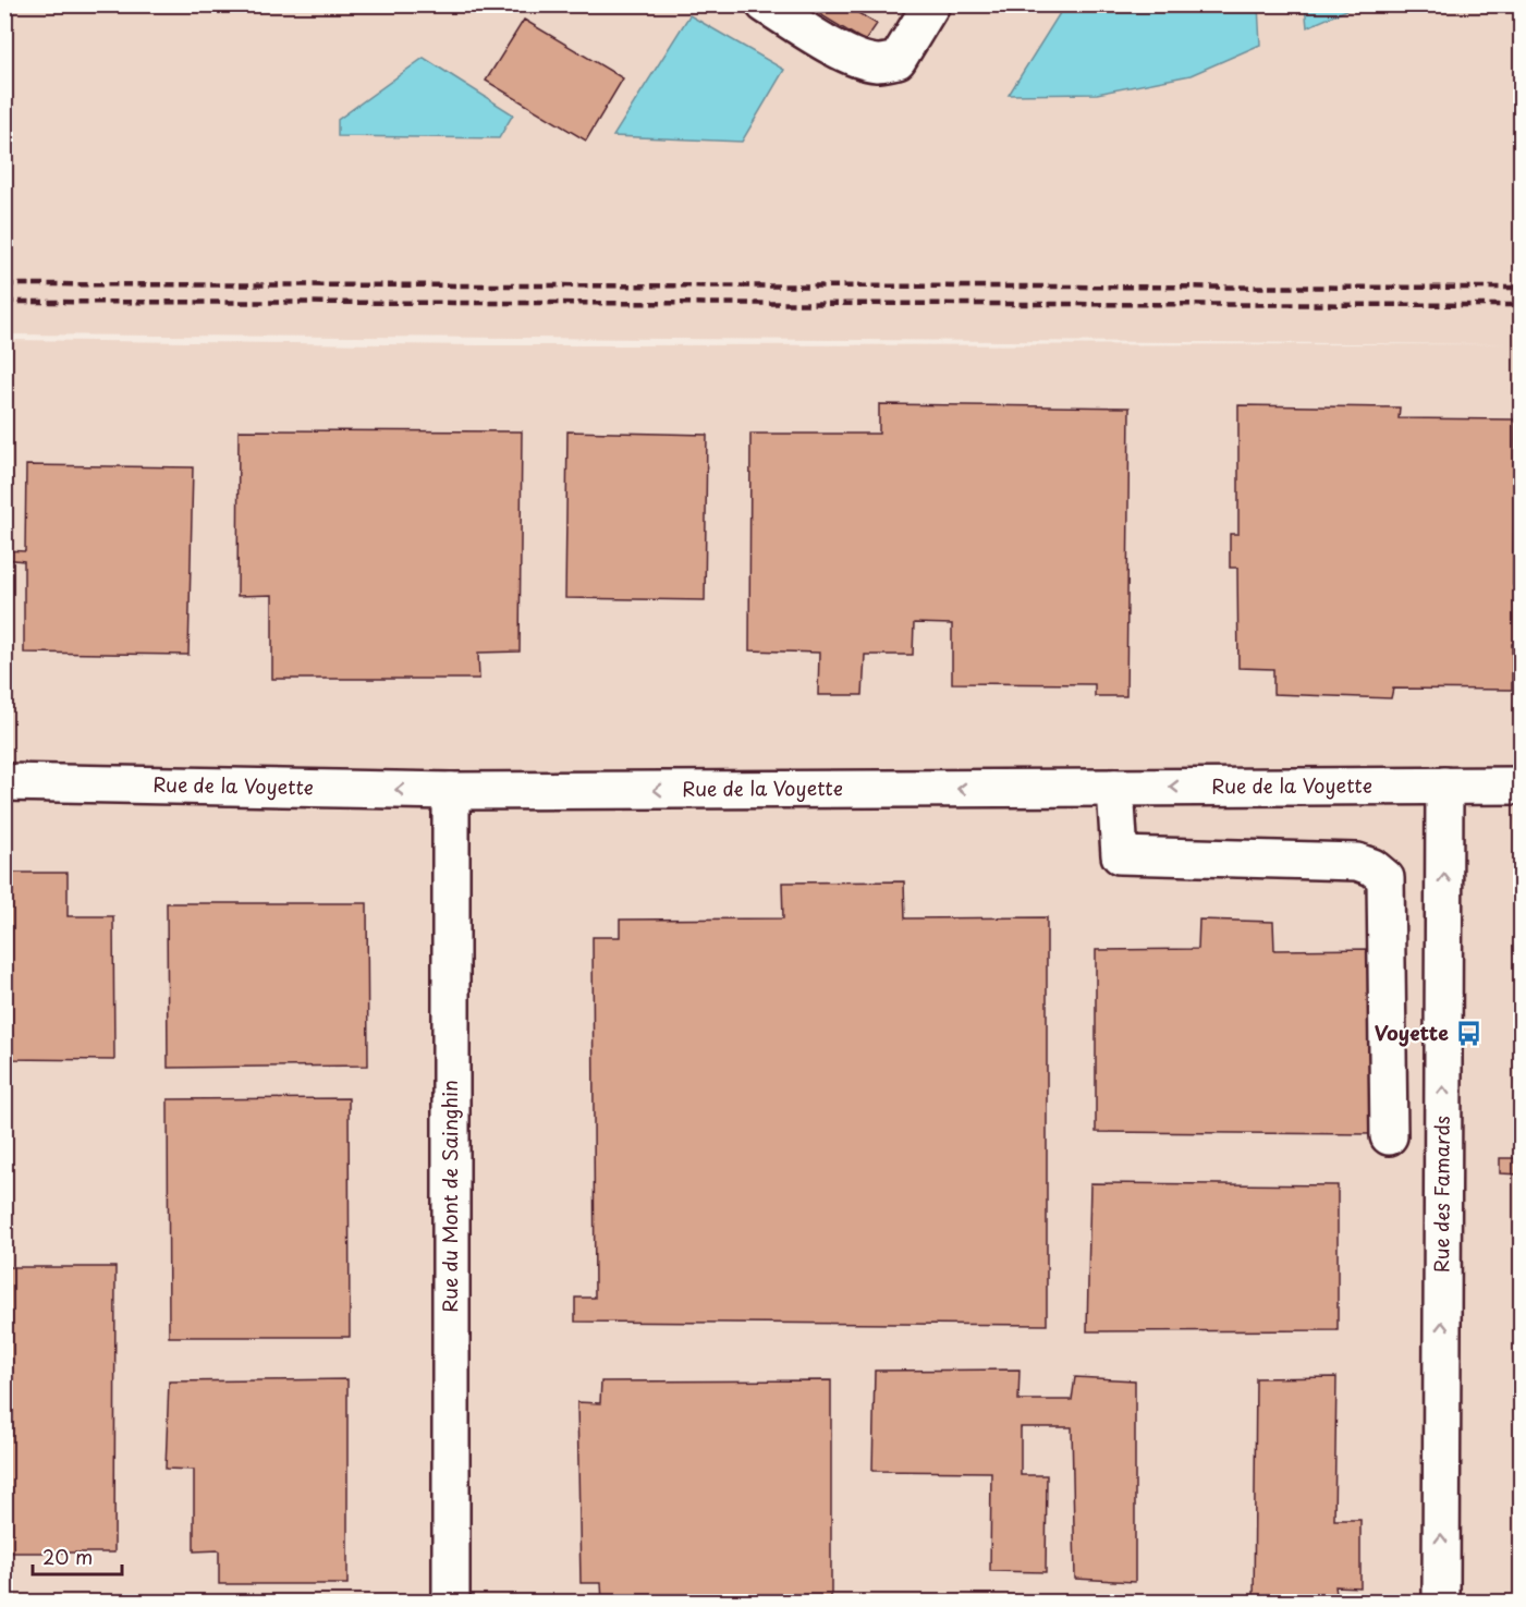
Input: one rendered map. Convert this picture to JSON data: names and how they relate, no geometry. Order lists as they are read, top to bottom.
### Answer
{
  "streets": {
    "street": ["Rue de la Voyette", "Rue des Famards", "Rue du Mont de Sainghin"]
  },
  "crossings": [
    ["Rue de la Voyette", "Rue des Famards"],
    ["Rue de la Voyette", "Rue du Mont de Sainghin"]
  ],
  "one_way": ["Rue de la Voyette", "Rue des Famards"],
  "places": {
    "bus stop": ["Voyette"]
  },
  "scale_bar": "20 m"
}
